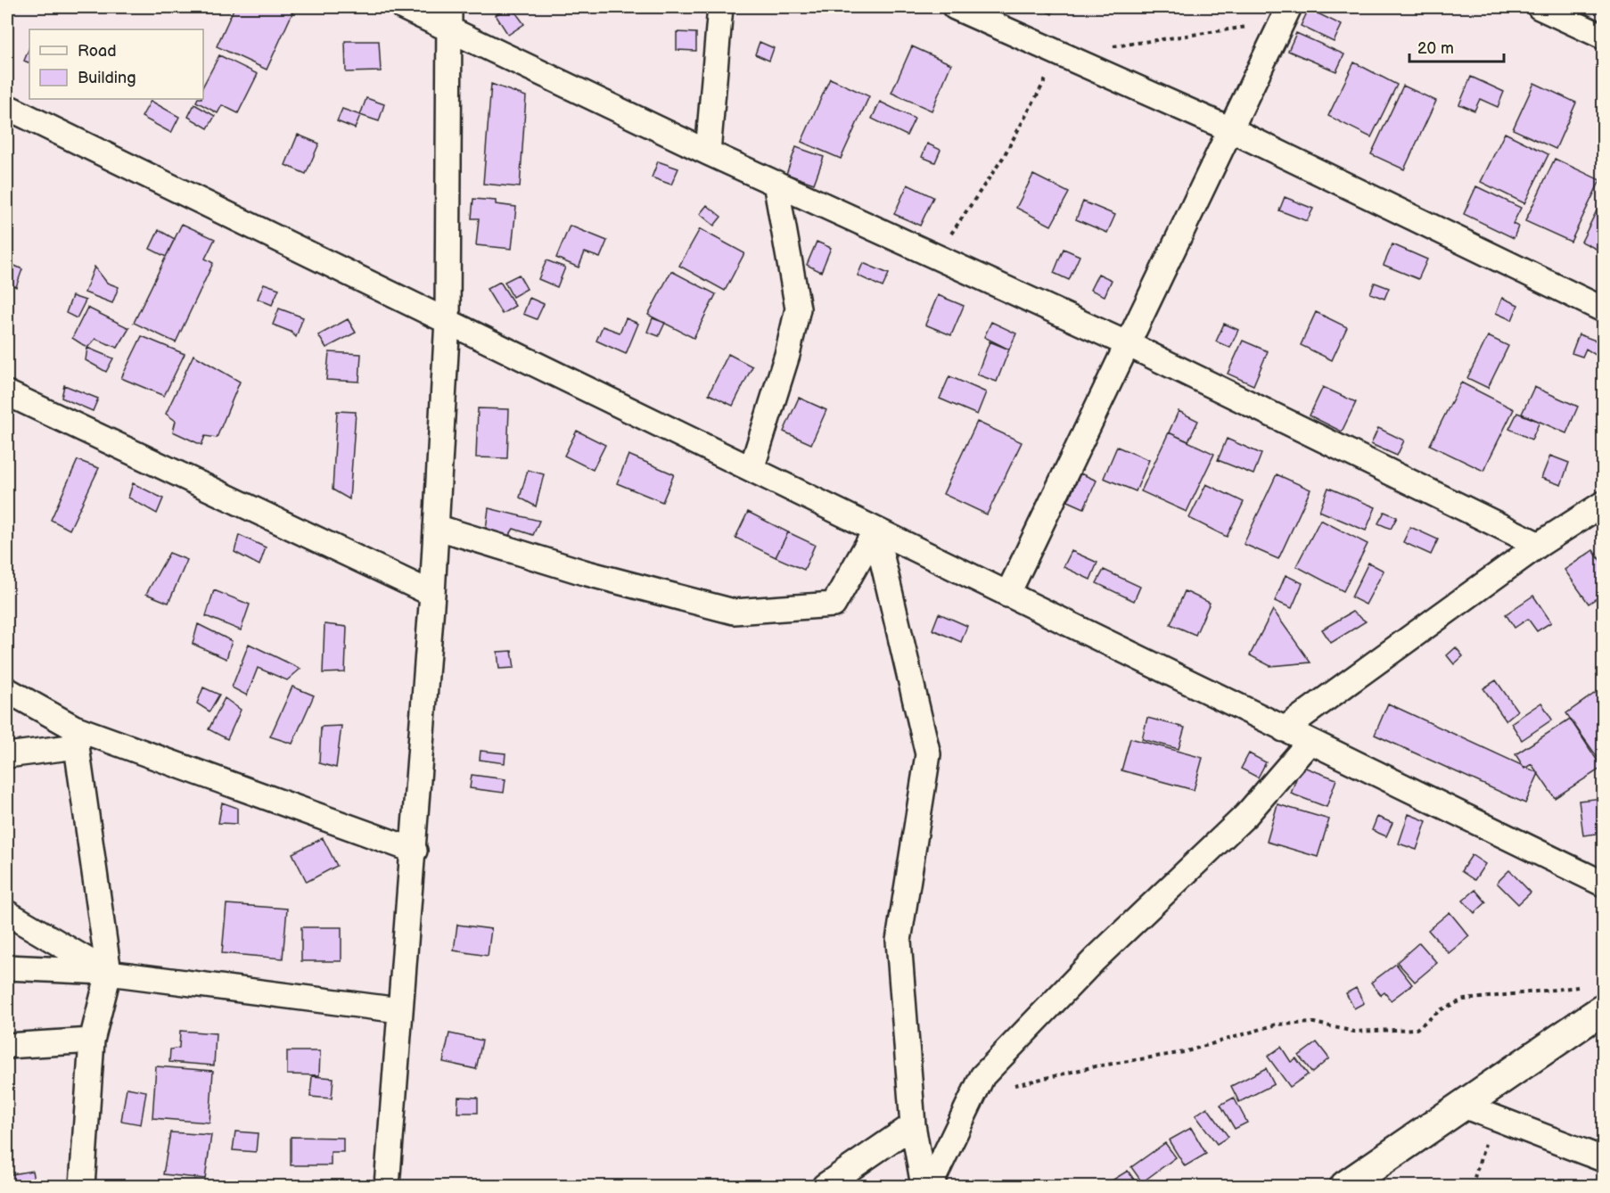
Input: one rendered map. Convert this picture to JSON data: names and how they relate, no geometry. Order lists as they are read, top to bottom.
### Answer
{
  "legend": ["Road", "Building"],
  "scale_bar": "20 m"
}
